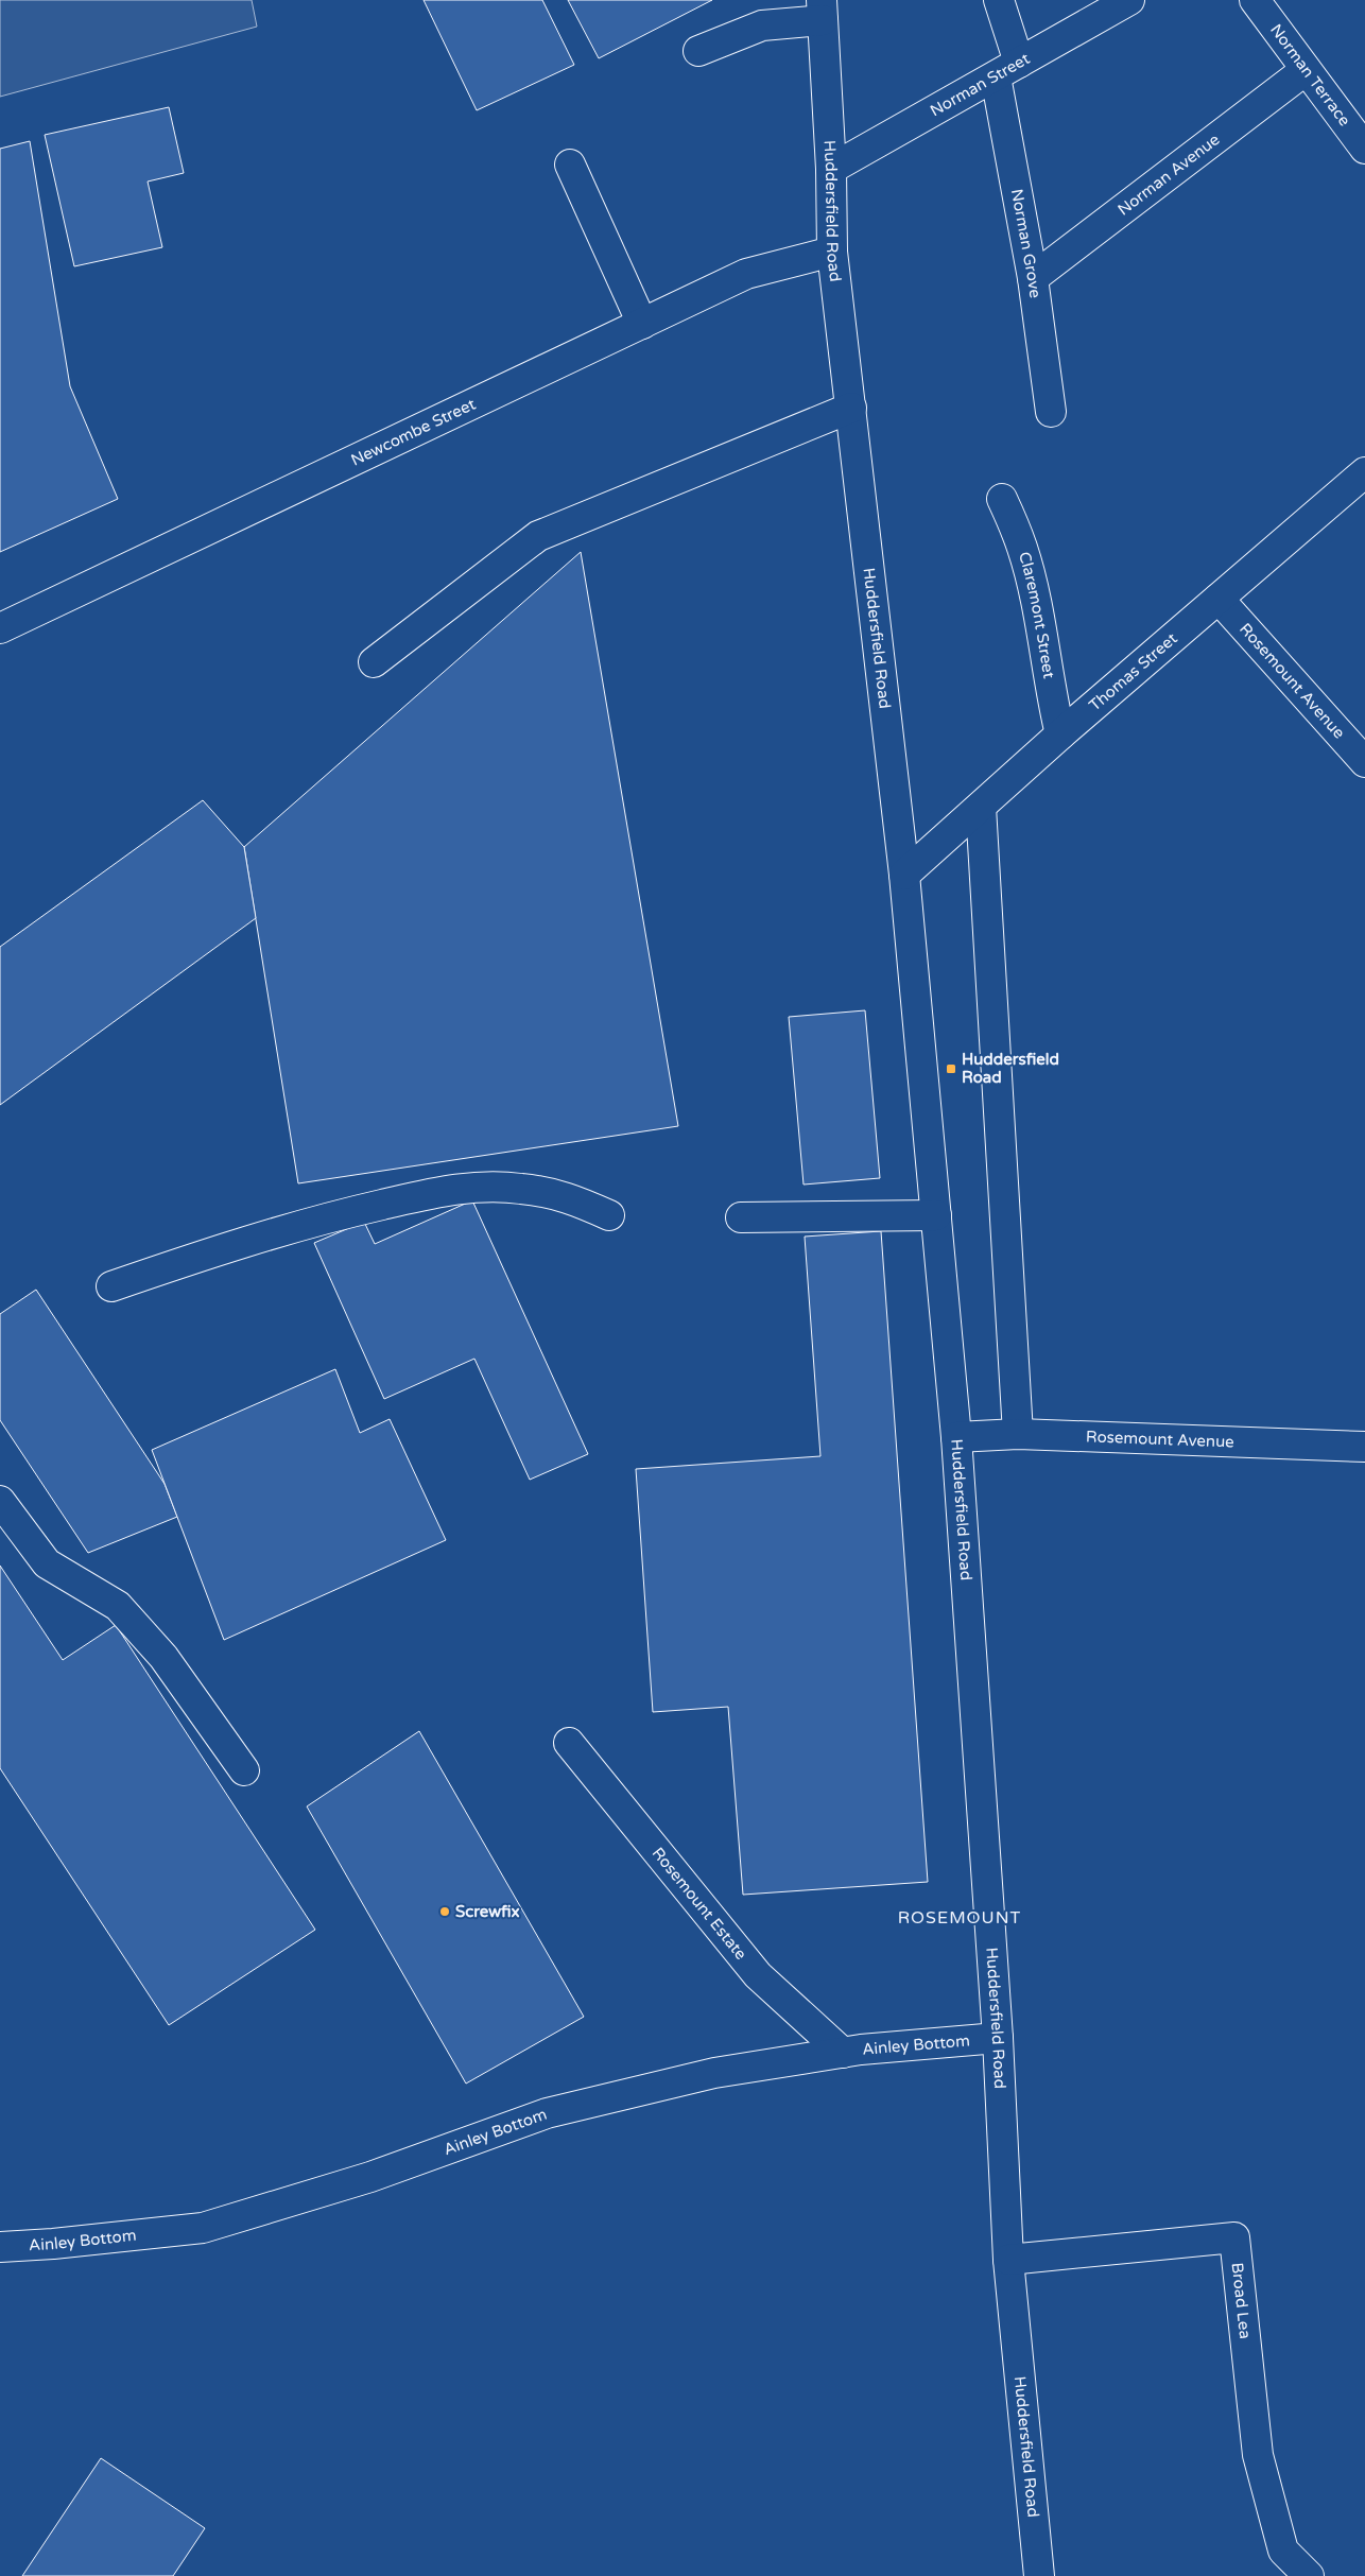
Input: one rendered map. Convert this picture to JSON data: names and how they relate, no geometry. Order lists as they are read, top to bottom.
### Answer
{
  "streets": {
    "street": [
      "Norman Terrace",
      "Norman Street",
      "Norman Avenue",
      "Huddersfield Road",
      "Norman Grove",
      "Newcombe Street",
      "Claremont Street",
      "Thomas Street",
      "Rosemount Avenue",
      "Rosemount Estate",
      "Ainley Bottom",
      "Broad Lea"
    ]
  },
  "crossings": [
    ["Norman Terrace", "Norman Avenue"],
    ["Norman Street", "Huddersfield Road"],
    ["Norman Street", "Norman Grove"],
    ["Norman Avenue", "Norman Grove"],
    ["Huddersfield Road", "Newcombe Street"],
    ["Huddersfield Road", "Thomas Street"],
    ["Huddersfield Road", "Rosemount Avenue"],
    ["Huddersfield Road", "Ainley Bottom"],
    ["Huddersfield Road", "Broad Lea"],
    ["Claremont Street", "Thomas Street"],
    ["Thomas Street", "Rosemount Avenue"],
    ["Rosemount Estate", "Ainley Bottom"]
  ],
  "districts": ["ROSEMOUNT"],
  "places": {
    "transit": ["Huddersfield Road"],
    "other": ["Screwfix"]
  }
}
